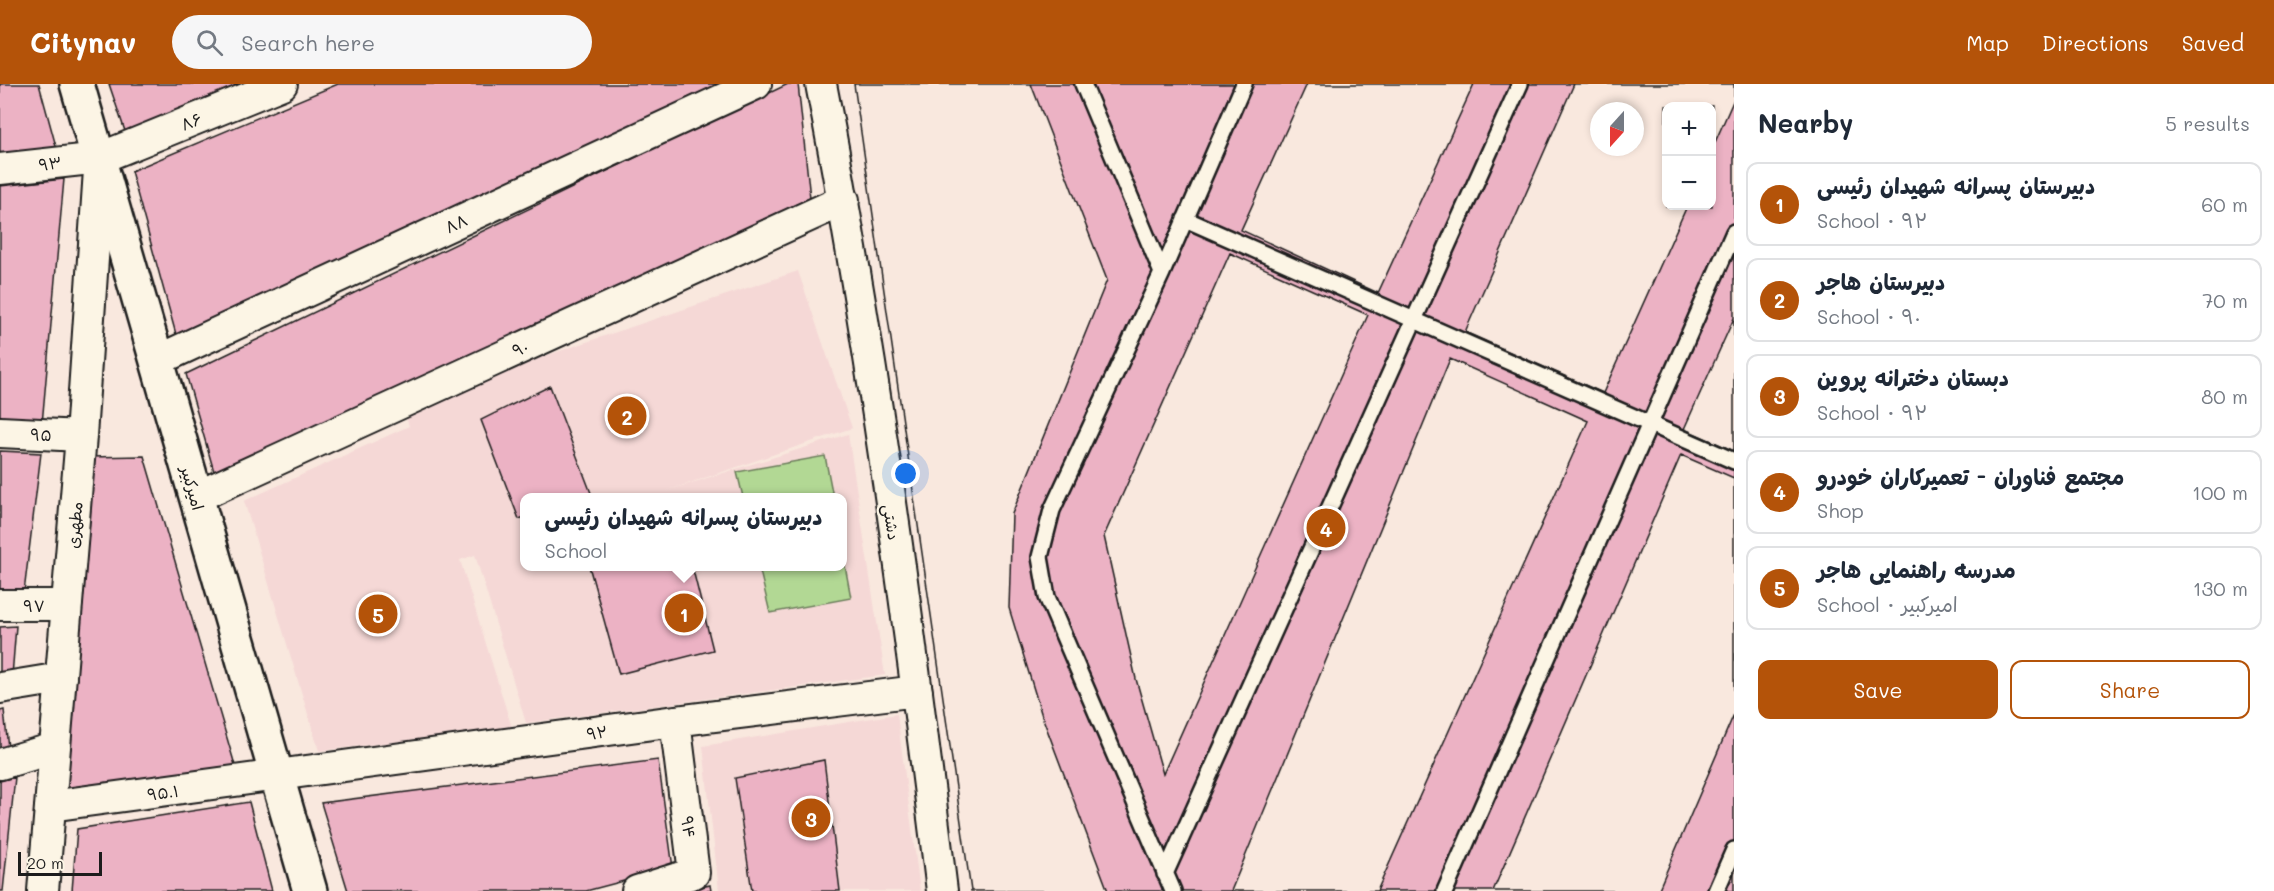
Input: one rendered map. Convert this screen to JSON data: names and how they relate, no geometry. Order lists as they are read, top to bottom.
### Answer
{
  "streets": {
    "main road": ["امیرکبیر"],
    "street": [
      "۸۶",
      "۹۳",
      "۸۸",
      "۹۰",
      "۹۵",
      "دشتی",
      "مطهری",
      "۹۷",
      "۹۲",
      "۹۵.۱",
      "۹۴"
    ]
  },
  "crossings": [
    ["۸۶", "۹۳"],
    ["۸۶", "امیرکبیر"],
    ["۸۶", "مطهری"],
    ["۹۳", "امیرکبیر"],
    ["۹۳", "مطهری"],
    ["۸۸", "امیرکبیر"],
    ["۹۰", "امیرکبیر"],
    ["۹۰", "دشتی"],
    ["۹۵", "مطهری"],
    ["امیرکبیر", "مطهری"],
    ["امیرکبیر", "۹۲"],
    ["امیرکبیر", "۹۵.۱"],
    ["دشتی", "۹۲"],
    ["مطهری", "۹۷"],
    ["مطهری", "۹۵.۱"],
    ["۹۲", "۹۵.۱"],
    ["۹۲", "۹۴"]
  ],
  "scale_bar": "20 m",
  "north": "bottom",
  "page": {
    "header": "Citynav",
    "search": "Search here",
    "nav": ["Map", "Directions", "Saved"],
    "heading": ["Nearby", "5 results"],
    "map_buttons": ["+", "−"],
    "list": [
      {
        "mark": "1",
        "name": "دبیرستان پسرانه شهیدان رئیسی",
        "note": "School · ۹۲",
        "value": "60 m"
      },
      {
        "mark": "2",
        "name": "دبیرستان هاجر",
        "note": "School · ۹۰",
        "value": "70 m"
      },
      {
        "mark": "3",
        "name": "دبستان دخترانه پروین",
        "note": "School · ۹۲",
        "value": "80 m"
      },
      {
        "mark": "4",
        "name": "مجتمع فناوران - تعمیرکاران خودرو",
        "note": "Shop",
        "value": "100 m"
      },
      {
        "mark": "5",
        "name": "مدرسه راهنمایی هاجر",
        "note": "School · امیرکبیر",
        "value": "130 m"
      }
    ],
    "pins": [
      "2",
      "4",
      "1",
      "5",
      "3"
    ],
    "popup": ["دبیرستان پسرانه شهیدان رئیسی", "School"],
    "buttons": ["Save", "Share"],
    "scale": "20 m"
  }
}
